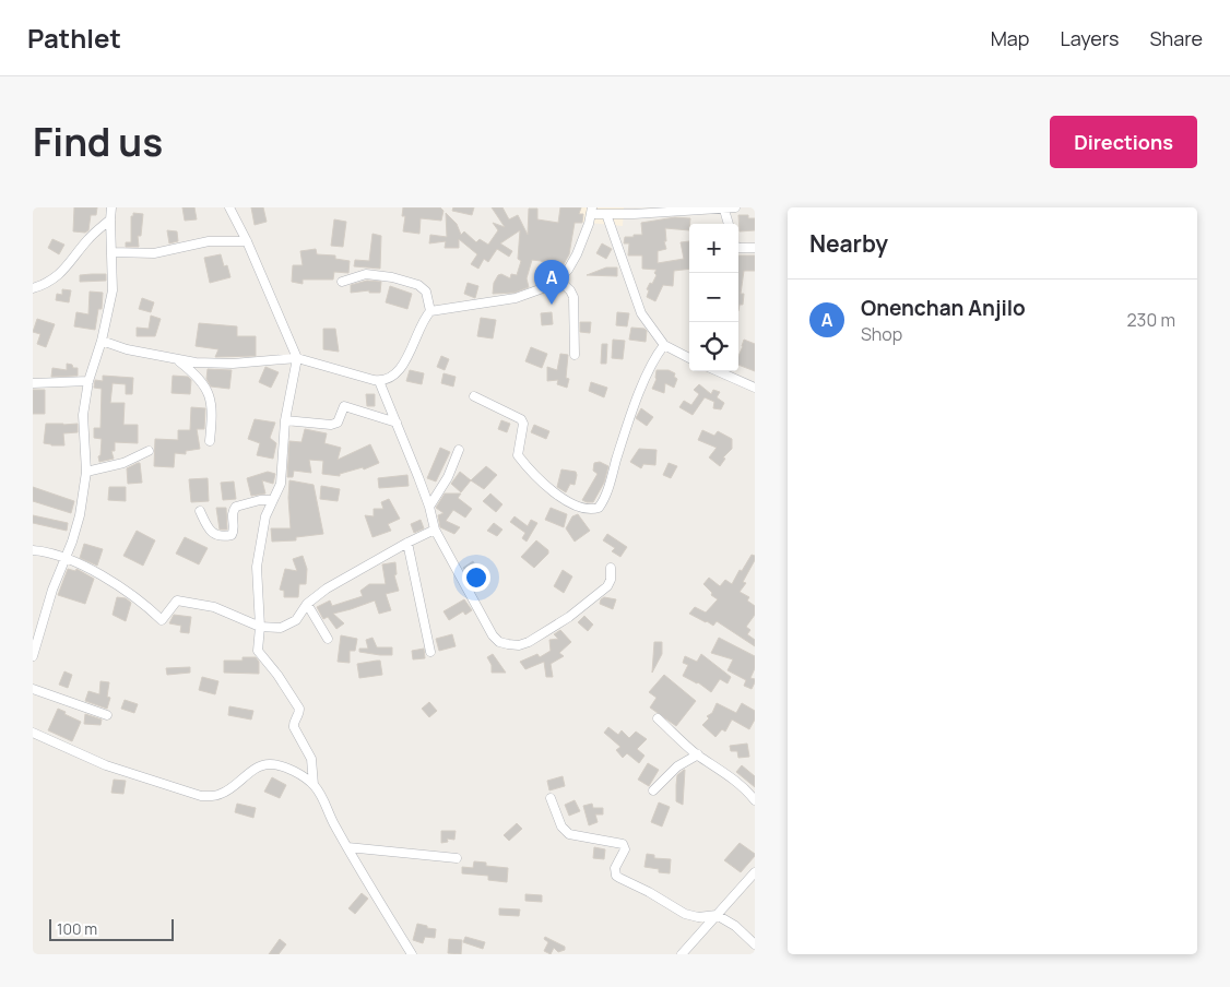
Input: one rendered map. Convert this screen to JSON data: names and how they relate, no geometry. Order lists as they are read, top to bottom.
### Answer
{
  "scale_bar": "100 m",
  "page": {
    "header": "Pathlet",
    "nav": ["Map", "Layers", "Share"],
    "title": "Find us",
    "buttons": "Directions",
    "heading": "Nearby",
    "map_buttons": ["+", "−"],
    "pins": "A",
    "list": [
      {
        "mark": "A",
        "name": "Onenchan Anjilo",
        "note": "Shop",
        "value": "230 m"
      }
    ],
    "scale": "100 m"
  }
}
